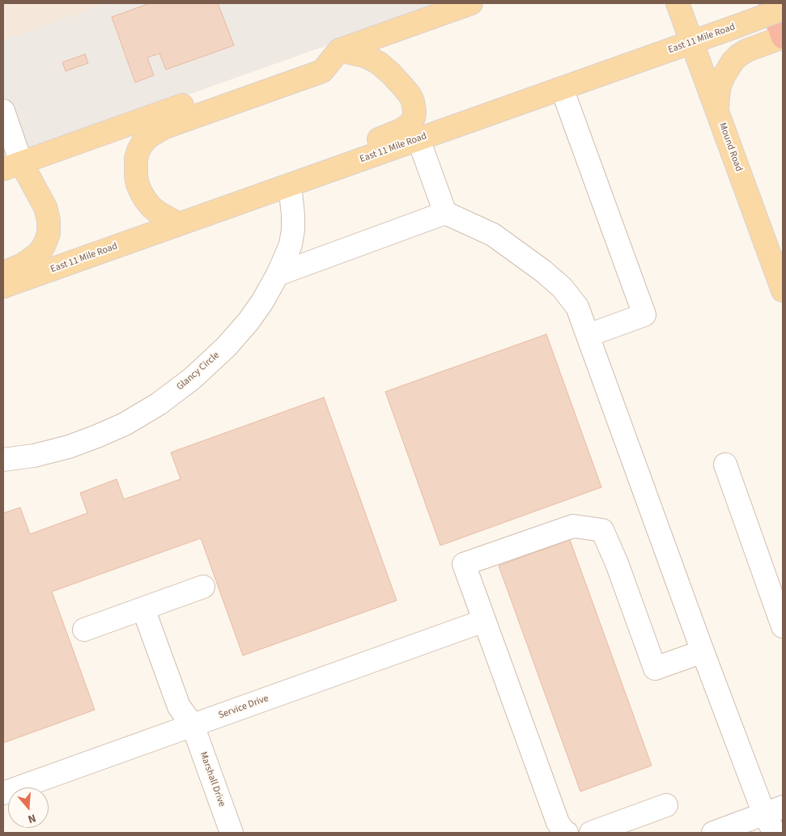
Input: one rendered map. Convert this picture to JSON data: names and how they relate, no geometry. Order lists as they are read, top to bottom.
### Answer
{
  "streets": {
    "main road": ["East 11 Mile Road", "Mound Road"],
    "street": ["Glancy Circle", "Service Drive", "Marshall Drive"]
  },
  "crossings": [
    ["East 11 Mile Road", "Mound Road"],
    ["East 11 Mile Road", "Glancy Circle"],
    ["Service Drive", "Marshall Drive"]
  ],
  "north": "bottom"
}
